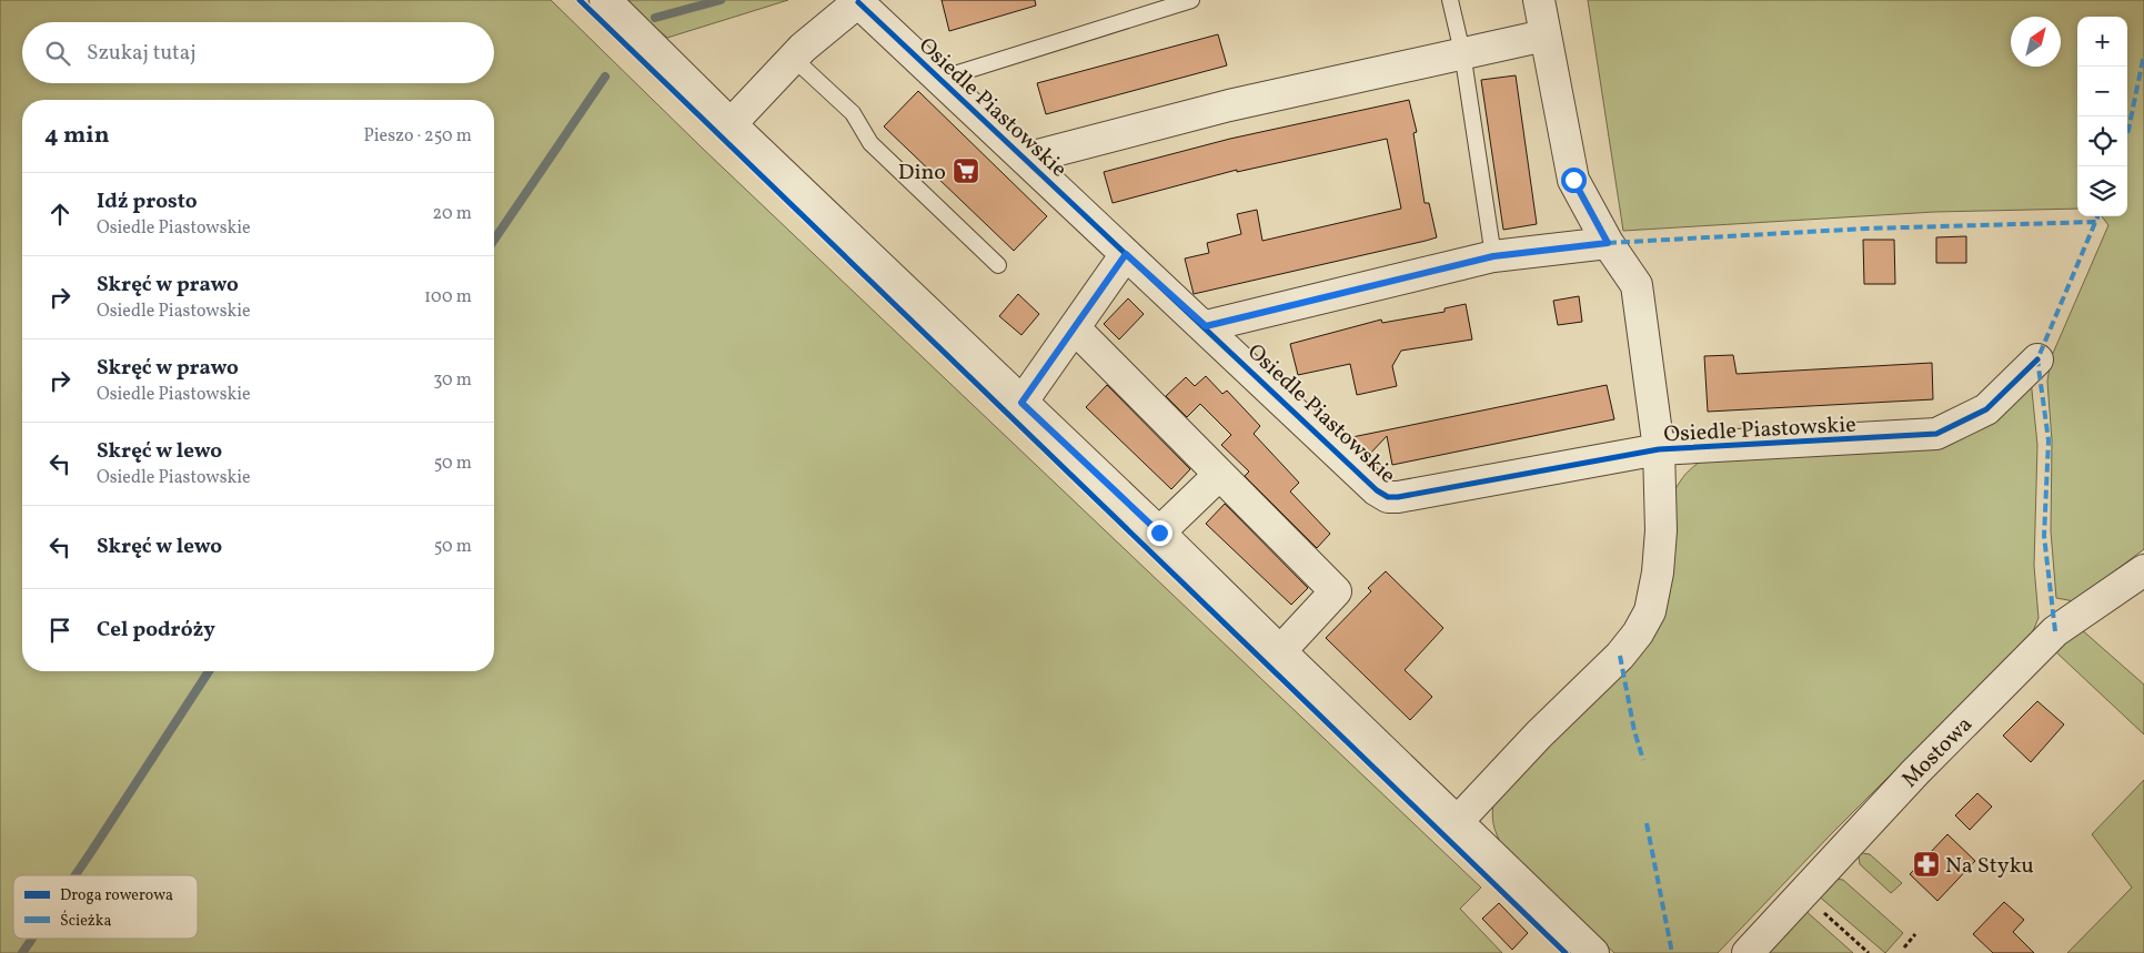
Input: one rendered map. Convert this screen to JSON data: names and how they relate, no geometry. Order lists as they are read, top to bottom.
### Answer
{
  "streets": {
    "street": ["Osiedle Piastowskie", "Mostowa"]
  },
  "places": {
    "supermarket": ["Dino"],
    "pharmacy": ["Na Styku"]
  },
  "legend": ["Droga rowerowa", "Ścieżka"],
  "north": "top right",
  "page": {
    "map_buttons": ["+", "−"],
    "search": "Szukaj tutaj",
    "heading": ["4 min", "Pieszo · 250 m"],
    "list": [
      ["Idź prosto", "Osiedle Piastowskie", "20 m"],
      ["Skręć w prawo", "Osiedle Piastowskie", "100 m"],
      ["Skręć w prawo", "Osiedle Piastowskie", "30 m"],
      ["Skręć w lewo", "Osiedle Piastowskie", "50 m"],
      ["Skręć w lewo", "50 m"],
      "Cel podróży"
    ]
  }
}
